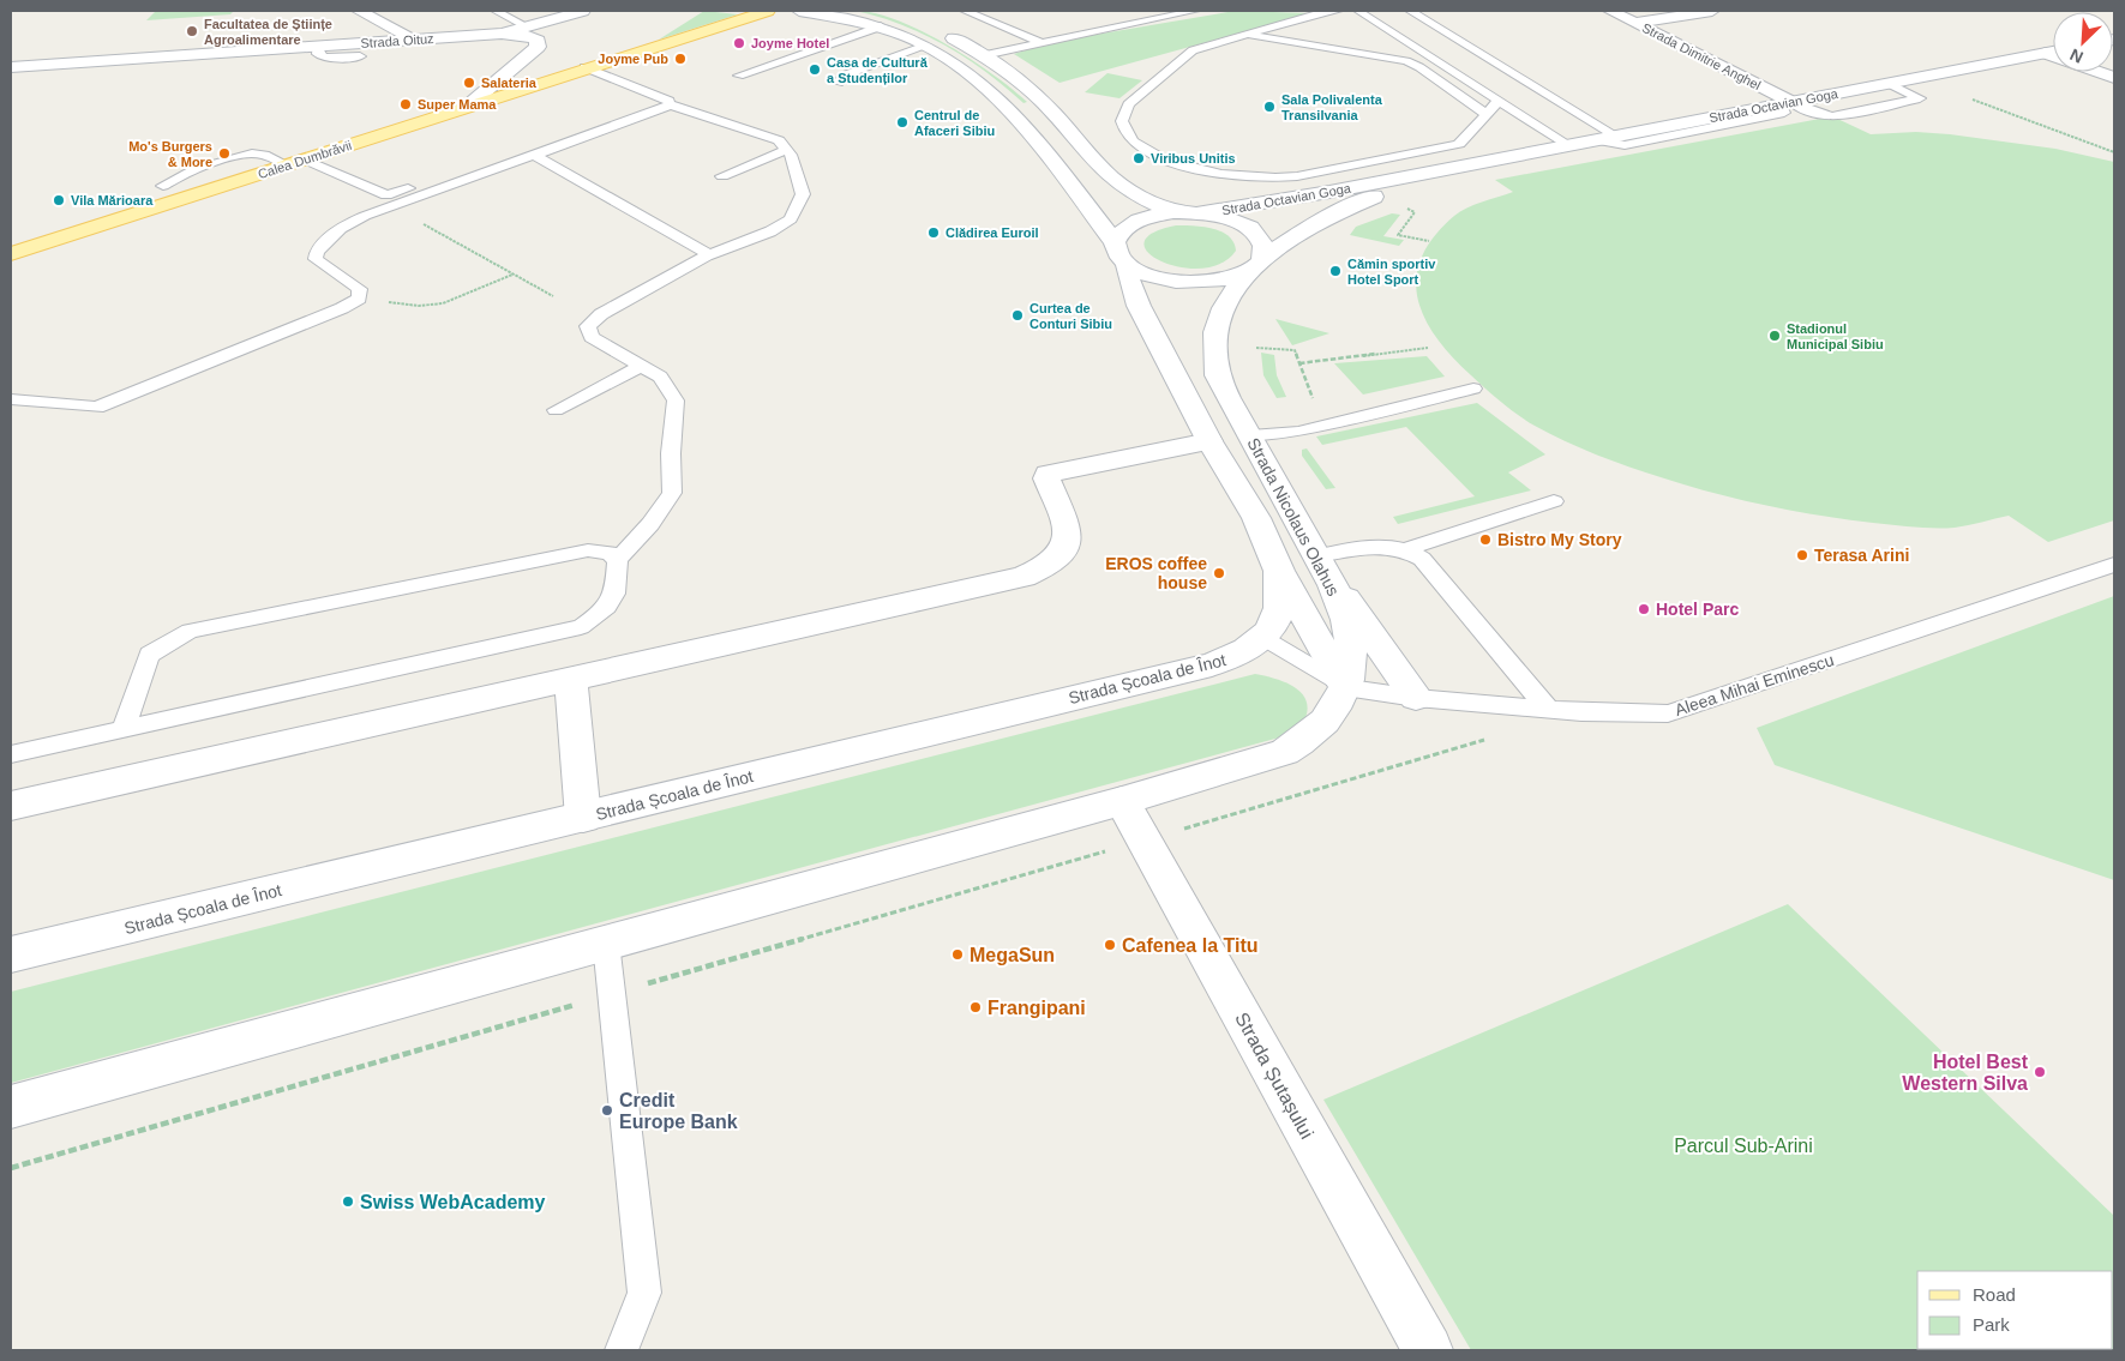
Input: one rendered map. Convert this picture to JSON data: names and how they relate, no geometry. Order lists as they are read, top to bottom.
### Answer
{
  "streets": {
    "main road": ["Calea Dumbrăvii"],
    "street": [
      "Strada Oituz",
      "Strada Dimitrie Anghel",
      "Strada Octavian Goga",
      "Strada Nicolaus Olahus",
      "Strada Școala de Înot",
      "Strada Șutașului"
    ],
    "lane": ["Aleea Mihai Eminescu"]
  },
  "crossings": [
    ["Strada Dimitrie Anghel", "Strada Octavian Goga"],
    ["Strada Octavian Goga", "Strada Nicolaus Olahus"],
    ["Strada Nicolaus Olahus", "Strada Școala de Înot"],
    ["Strada Nicolaus Olahus", "Aleea Mihai Eminescu"],
    ["Strada Nicolaus Olahus", "Strada Șutașului"]
  ],
  "parks": ["Parcul Sub-Arini"],
  "places": [
    "Facultatea de Științe Agroalimentare",
    "Joyme Hotel",
    "Joyme Pub",
    "Casa de Cultură a Studenților",
    "Salateria",
    "Super Mama",
    "Sala Polivalenta Transilvania",
    "Centrul de Afaceri Sibiu",
    "Mo's Burgers & More",
    "Viribus Unitis",
    "Vila Mărioara",
    "Clădirea Euroil",
    "Cămin sportiv Hotel Sport",
    "Curtea de Conturi Sibiu",
    "Stadionul Municipal Sibiu",
    "Bistro My Story",
    "Terasa Arini",
    "EROS coffee house",
    "Hotel Parc",
    "Cafenea la Titu",
    "MegaSun",
    "Frangipani",
    "Hotel Best Western Silva",
    "Credit Europe Bank",
    "Swiss WebAcademy"
  ],
  "legend": ["Road", "Park"],
  "north": "bottom left"
}
